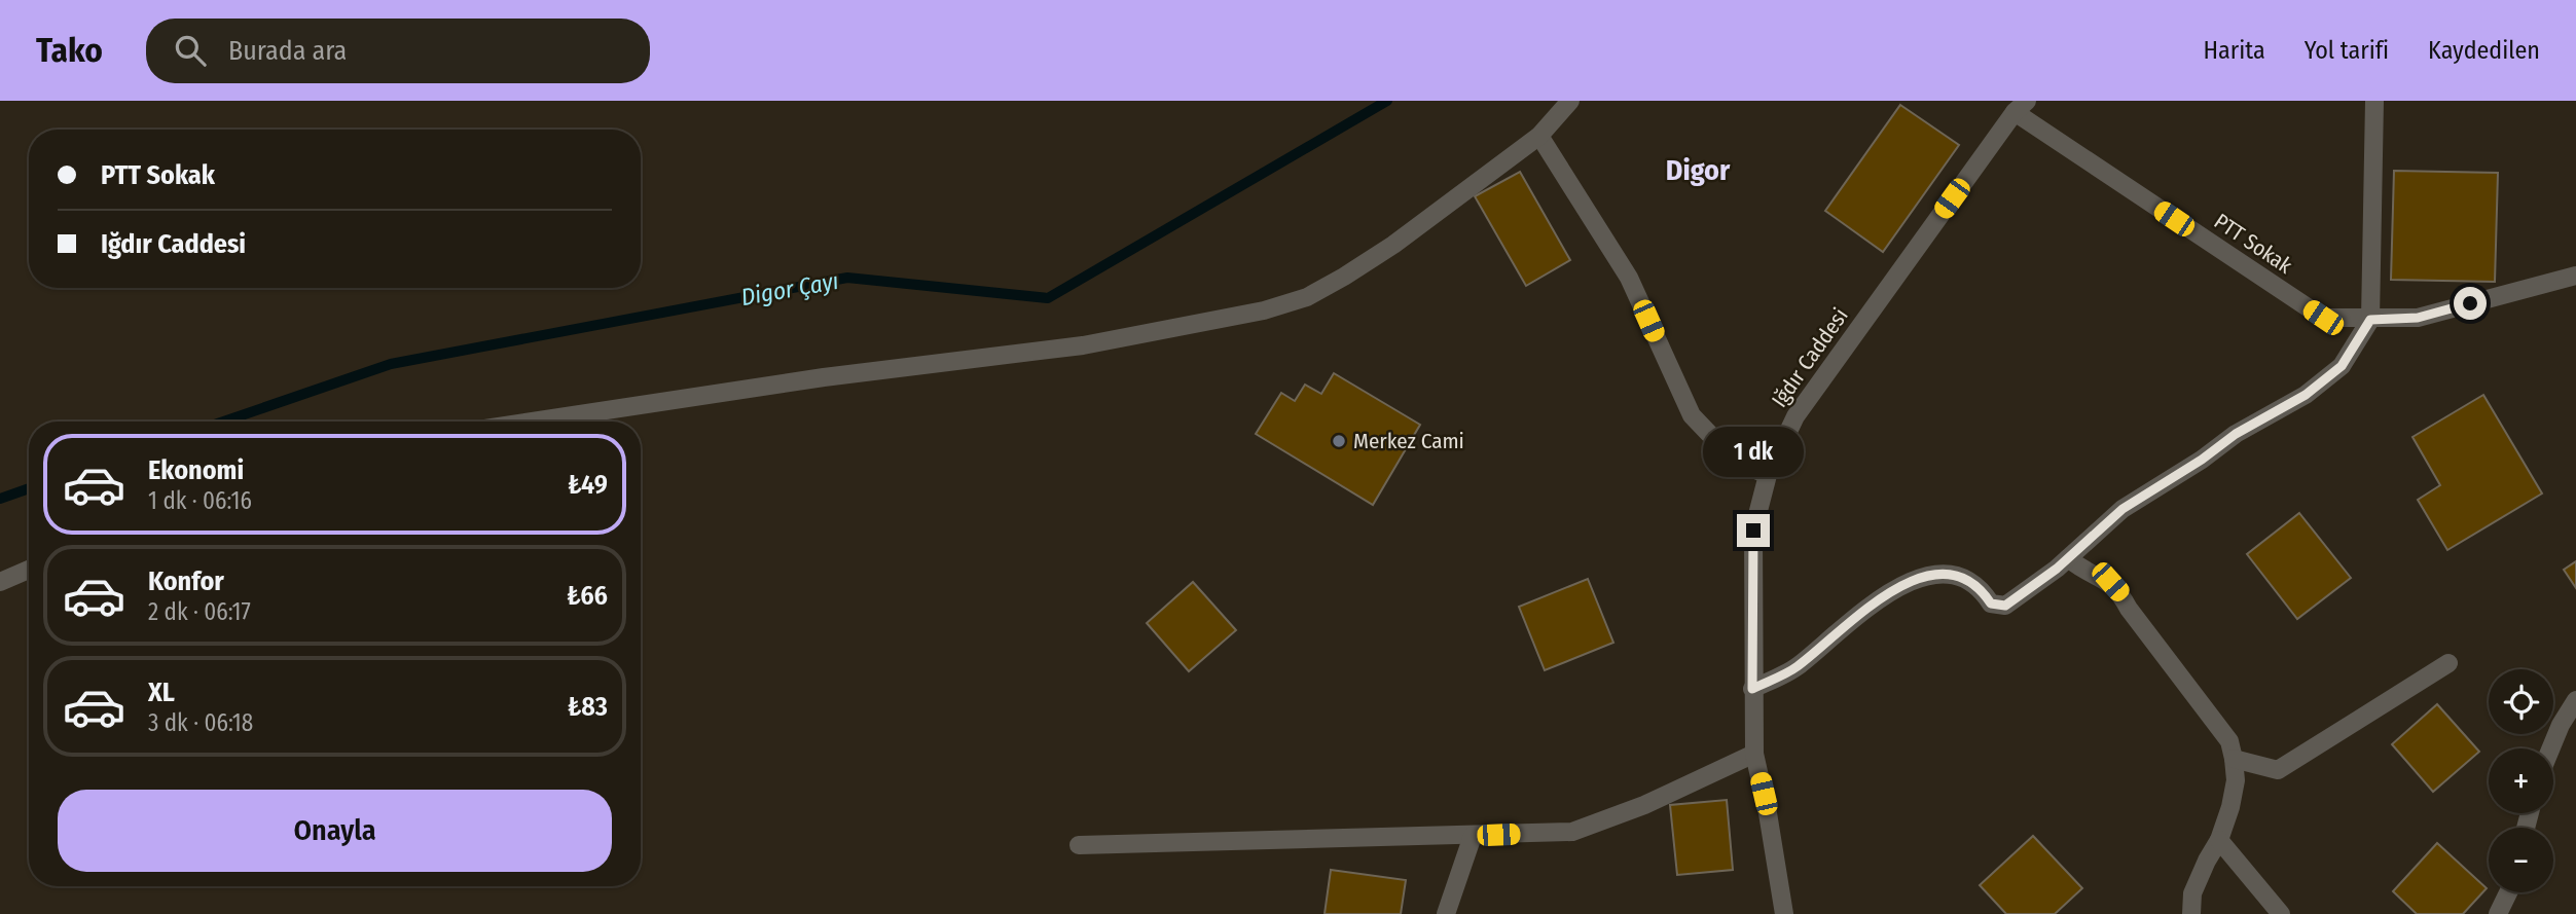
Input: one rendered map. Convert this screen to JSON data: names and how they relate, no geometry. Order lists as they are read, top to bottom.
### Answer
{
  "streets": {
    "street": ["PTT Sokak", "Iğdır Caddesi"]
  },
  "crossings": [
    ["PTT Sokak", "Iğdır Caddesi"]
  ],
  "districts": ["Digor"],
  "water": ["Digor Çayı"],
  "places": ["Merkez Cami"],
  "page": {
    "header": "Tako",
    "search": "Burada ara",
    "nav": ["Harita", "Yol tarifi", "Kaydedilen"],
    "banner": ["PTT Sokak", "Iğdır Caddesi"],
    "bubble": "1 dk",
    "list": [
      {
        "name": "Ekonomi",
        "note": "1 dk · 06:16",
        "value": "₺49"
      },
      {
        "name": "Konfor",
        "note": "2 dk · 06:17",
        "value": "₺66"
      },
      {
        "name": "XL",
        "note": "3 dk · 06:18",
        "value": "₺83"
      }
    ],
    "map_buttons": ["+", "−"],
    "buttons": "Onayla"
  }
}
